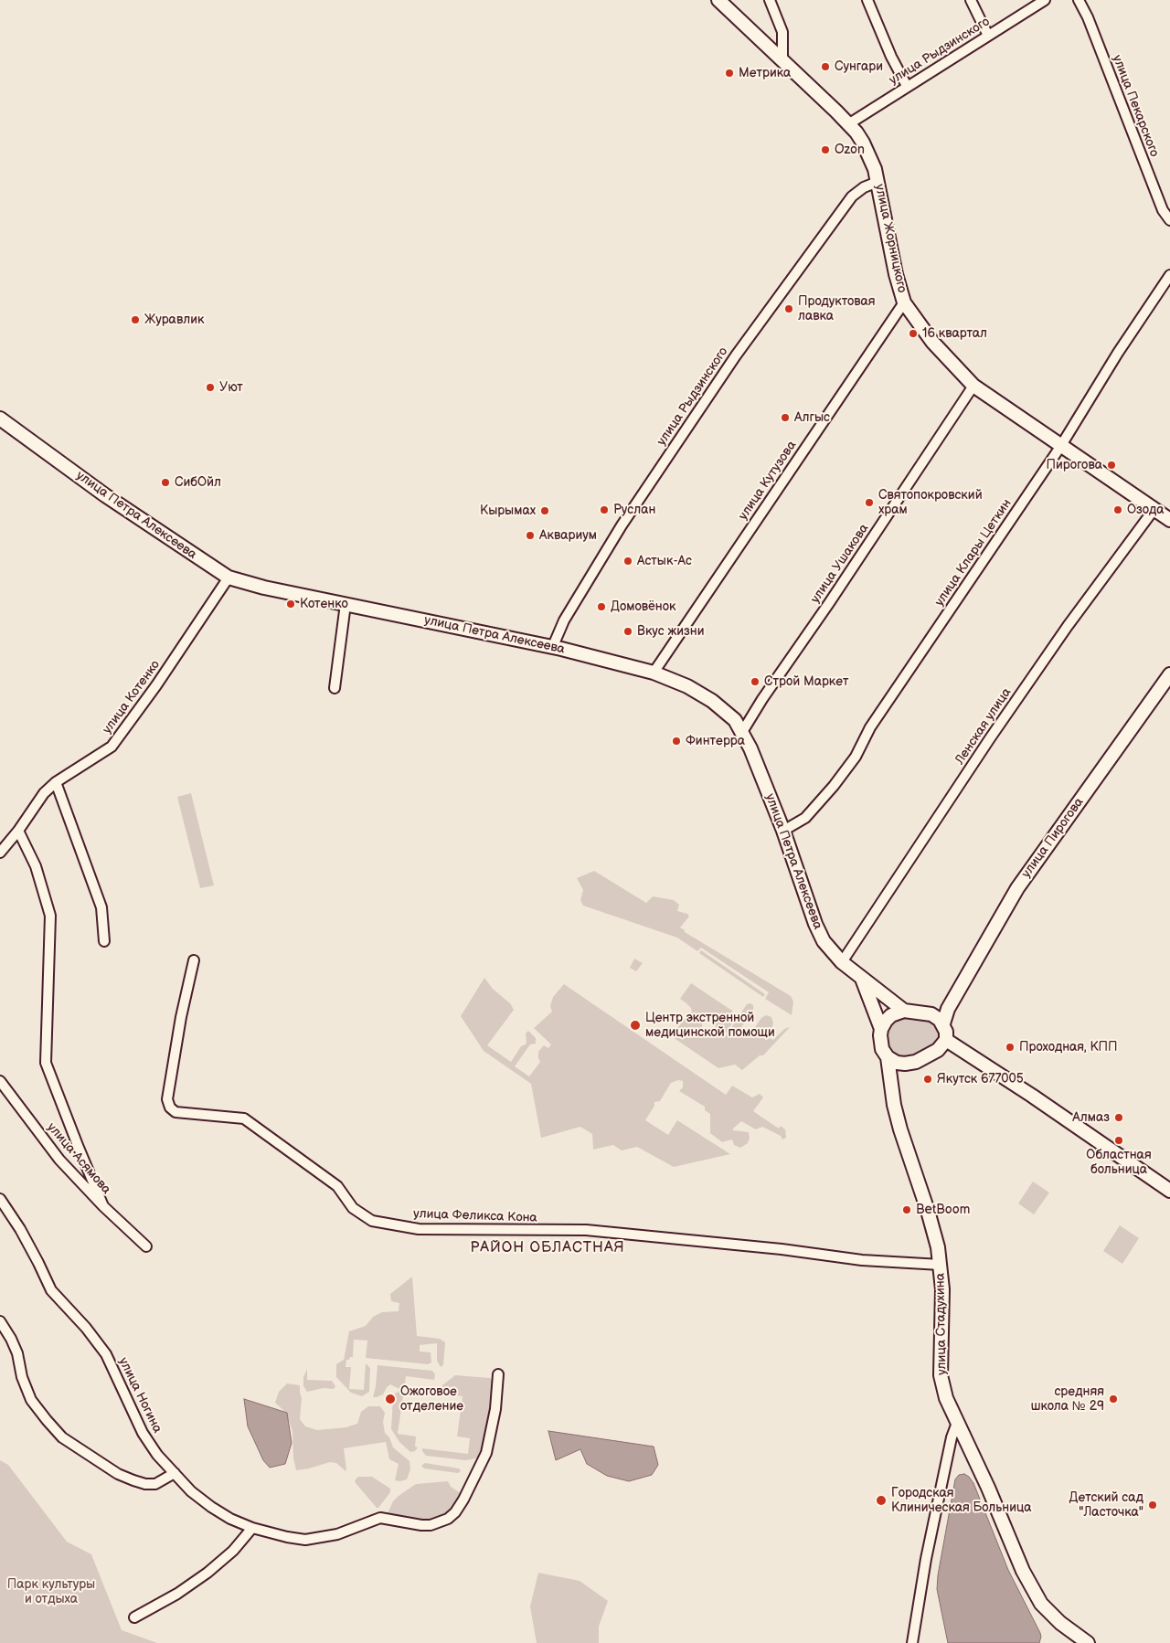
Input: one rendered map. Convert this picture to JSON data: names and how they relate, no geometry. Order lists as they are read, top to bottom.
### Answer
{
  "streets": {
    "street": [
      "улица Рыдзинского",
      "улица Пекарского",
      "улица Жорницкого",
      "улица Кутузова",
      "улица Петра Алексеева",
      "улица Клары Цеткин",
      "улица Ушакова",
      "улица Котенко",
      "Ленская улица",
      "улица Пирогова",
      "улица Асямова",
      "улица Феликса Кона",
      "улица Стадухина",
      "улица Ногина"
    ]
  },
  "crossings": [
    ["улица Рыдзинского", "улица Жорницкого"],
    ["улица Рыдзинского", "улица Петра Алексеева"],
    ["улица Жорницкого", "улица Кутузова"],
    ["улица Жорницкого", "улица Клары Цеткин"],
    ["улица Жорницкого", "улица Ушакова"],
    ["улица Жорницкого", "Ленская улица"],
    ["улица Кутузова", "улица Петра Алексеева"],
    ["улица Петра Алексеева", "улица Клары Цеткин"],
    ["улица Петра Алексеева", "улица Ушакова"],
    ["улица Петра Алексеева", "улица Котенко"],
    ["улица Петра Алексеева", "Ленская улица"],
    ["улица Петра Алексеева", "улица Пирогова"],
    ["улица Петра Алексеева", "улица Стадухина"],
    ["улица Пирогова", "улица Стадухина"],
    ["улица Феликса Кона", "улица Стадухина"]
  ],
  "districts": ["РАЙОН ОБЛАСТНАЯ"],
  "parks": ["Парк культуры и отдыха"],
  "places": [
    "Сунгари",
    "Метрика",
    "Ozon",
    "Продуктовая лавка",
    "Журавлик",
    "16 квартал",
    "Уют",
    "Алгыс",
    "Пирогова",
    "СибОйл",
    "Святопокровский храм",
    "Руслан",
    "Озода",
    "Кырымах",
    "Аквариум",
    "Астык-Ас",
    "Котенко",
    "Домовёнок",
    "Вкус жизни",
    "Строй Маркет",
    "Финтерра",
    "Центр экстренной медицинской помощи",
    "Проходная, КПП",
    "Якутск 677005",
    "Алмаз",
    "Областная больница",
    "BetBoom",
    "Ожоговое отделение",
    "средняя школа № 29",
    "Городская Клиническая Больница",
    "Детский сад \"Ласточка\""
  ]
}
